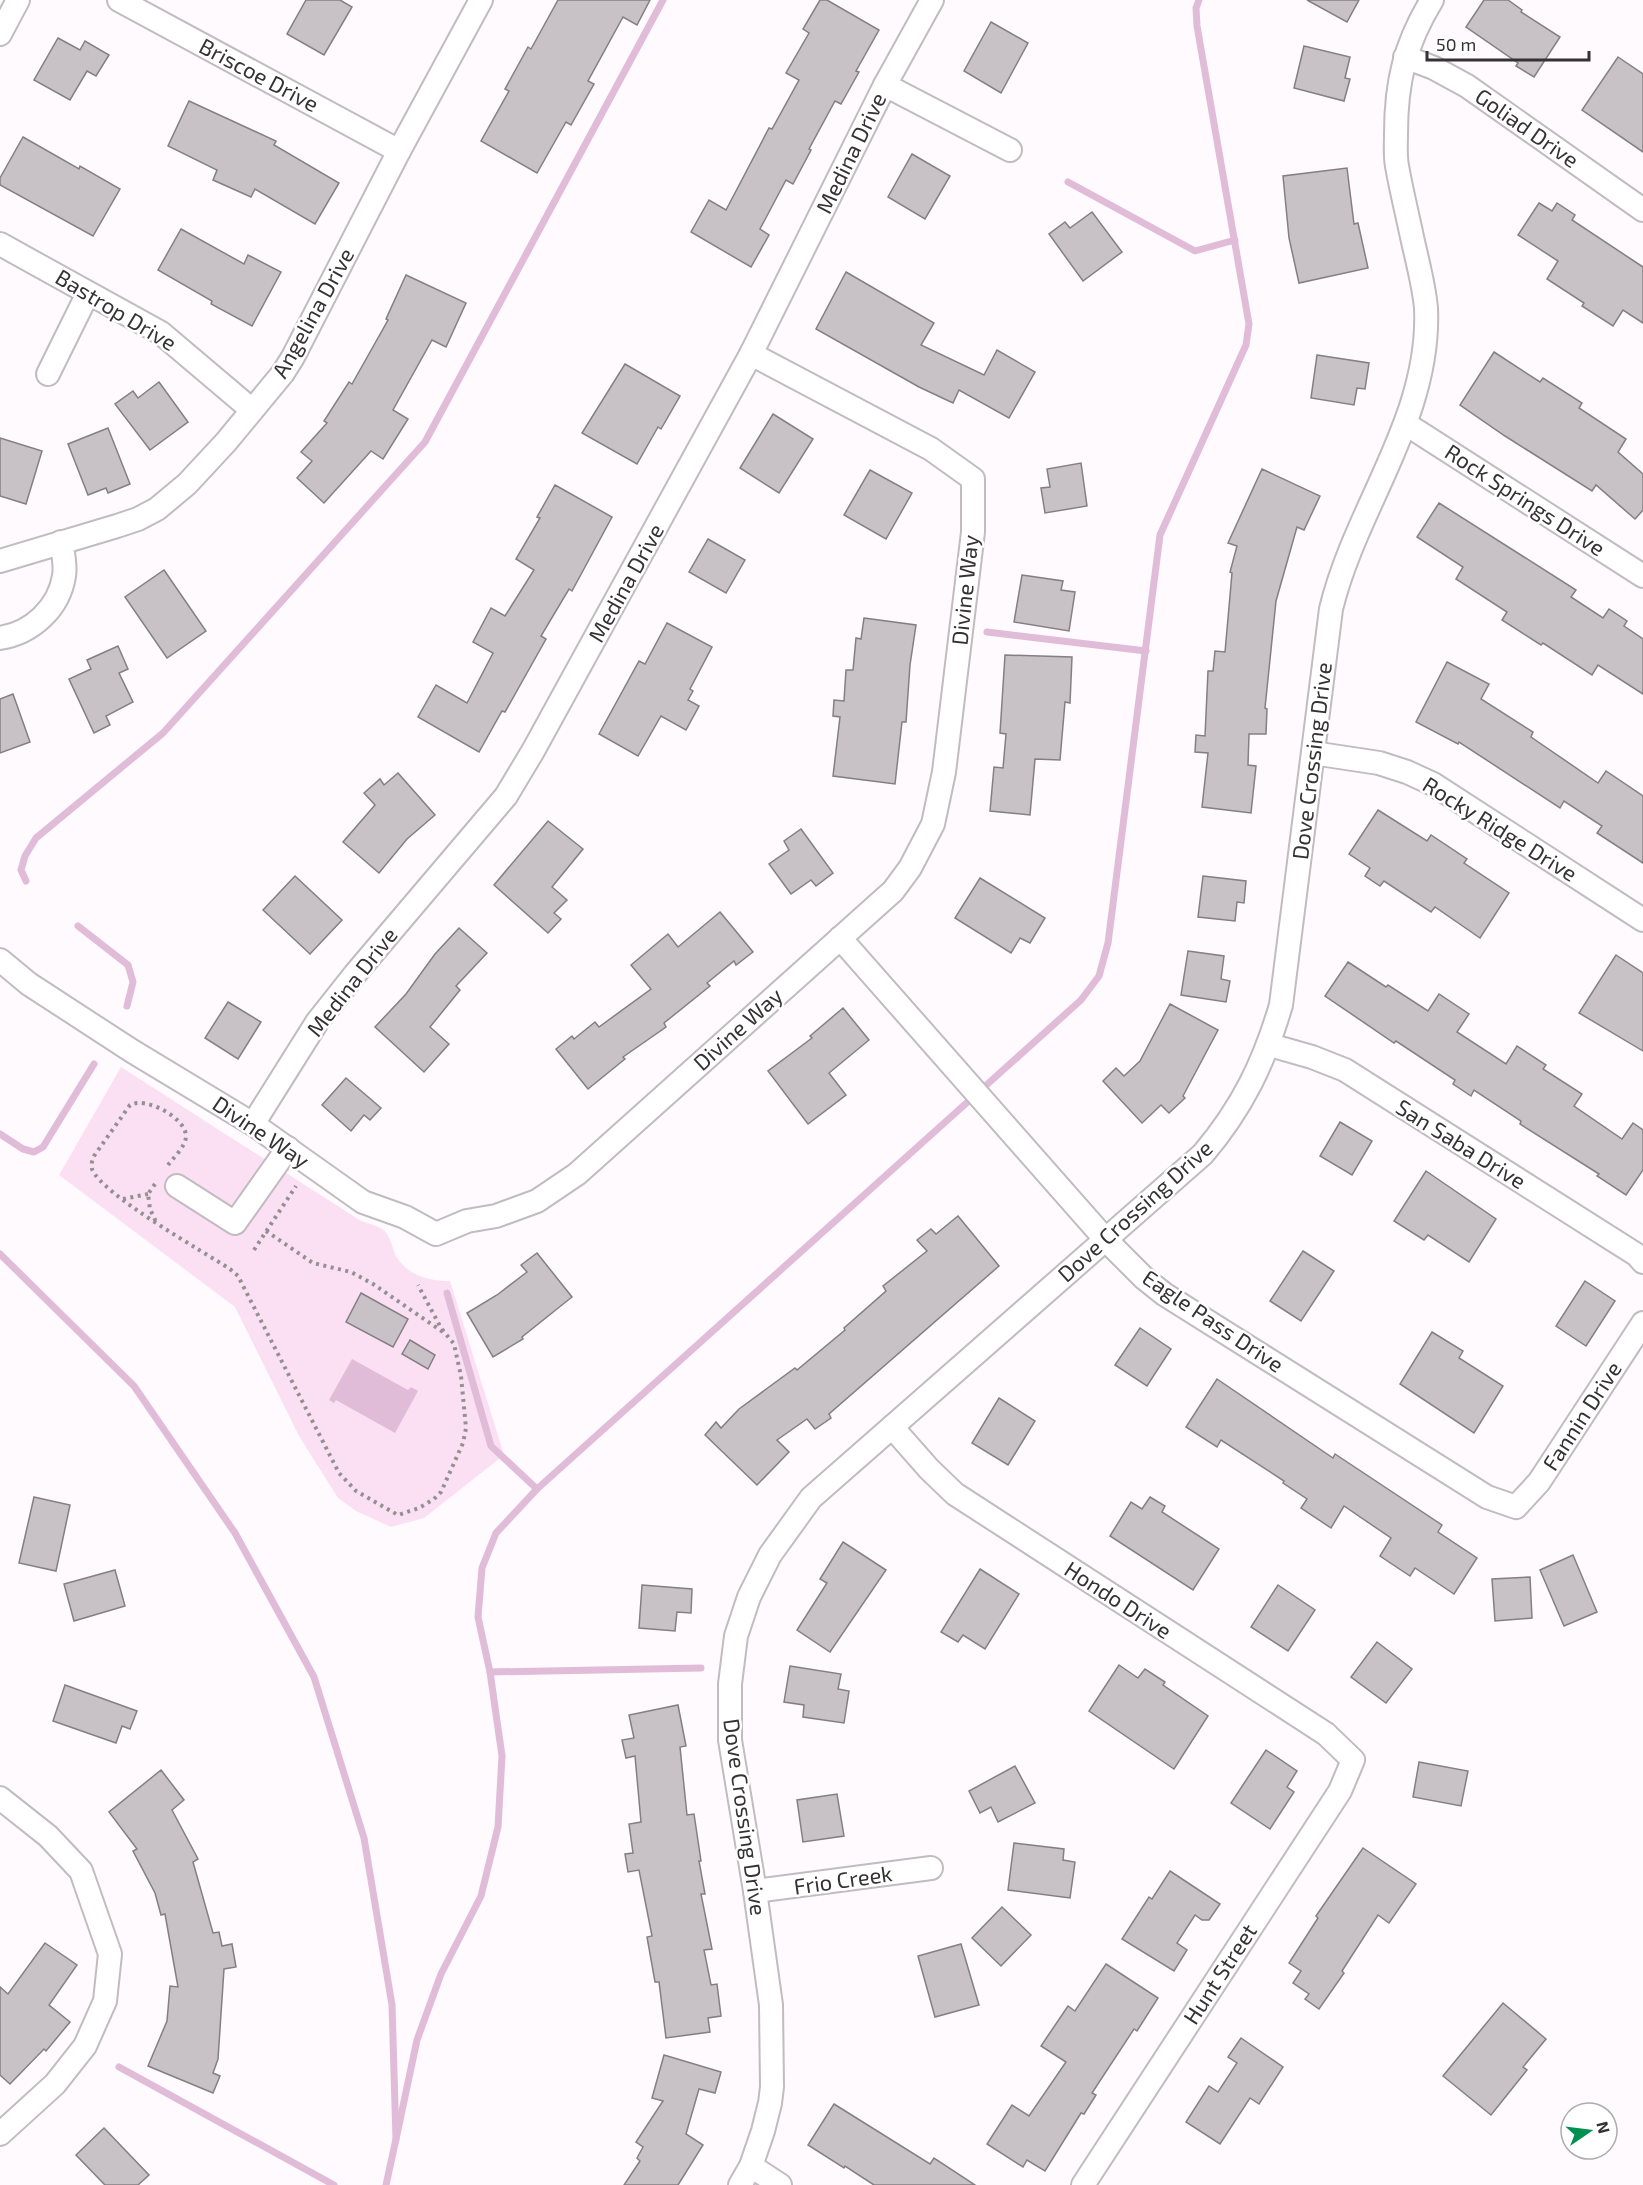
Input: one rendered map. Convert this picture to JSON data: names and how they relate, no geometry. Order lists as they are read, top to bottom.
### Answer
{
  "streets": {
    "street": [
      "Briscoe Drive",
      "Goliad Drive",
      "Medina Drive",
      "Bastrop Drive",
      "Angelina Drive",
      "Rock Springs Drive",
      "Divine Way",
      "Dove Crossing Drive",
      "Rocky Ridge Drive",
      "San Saba Drive",
      "Eagle Pass Drive",
      "Fannin Drive",
      "Hondo Drive",
      "Frio Creek",
      "Hunt Street"
    ]
  },
  "crossings": [
    ["Briscoe Drive", "Angelina Drive"],
    ["Goliad Drive", "Dove Crossing Drive"],
    ["Medina Drive", "Divine Way"],
    ["Bastrop Drive", "Angelina Drive"],
    ["Rock Springs Drive", "Dove Crossing Drive"],
    ["Divine Way", "Eagle Pass Drive"],
    ["Dove Crossing Drive", "Rocky Ridge Drive"],
    ["Dove Crossing Drive", "San Saba Drive"],
    ["Dove Crossing Drive", "Eagle Pass Drive"],
    ["Dove Crossing Drive", "Hondo Drive"],
    ["Dove Crossing Drive", "Frio Creek"],
    ["Eagle Pass Drive", "Fannin Drive"],
    ["Hondo Drive", "Hunt Street"]
  ],
  "scale_bar": "50 m",
  "north": "right"
}
